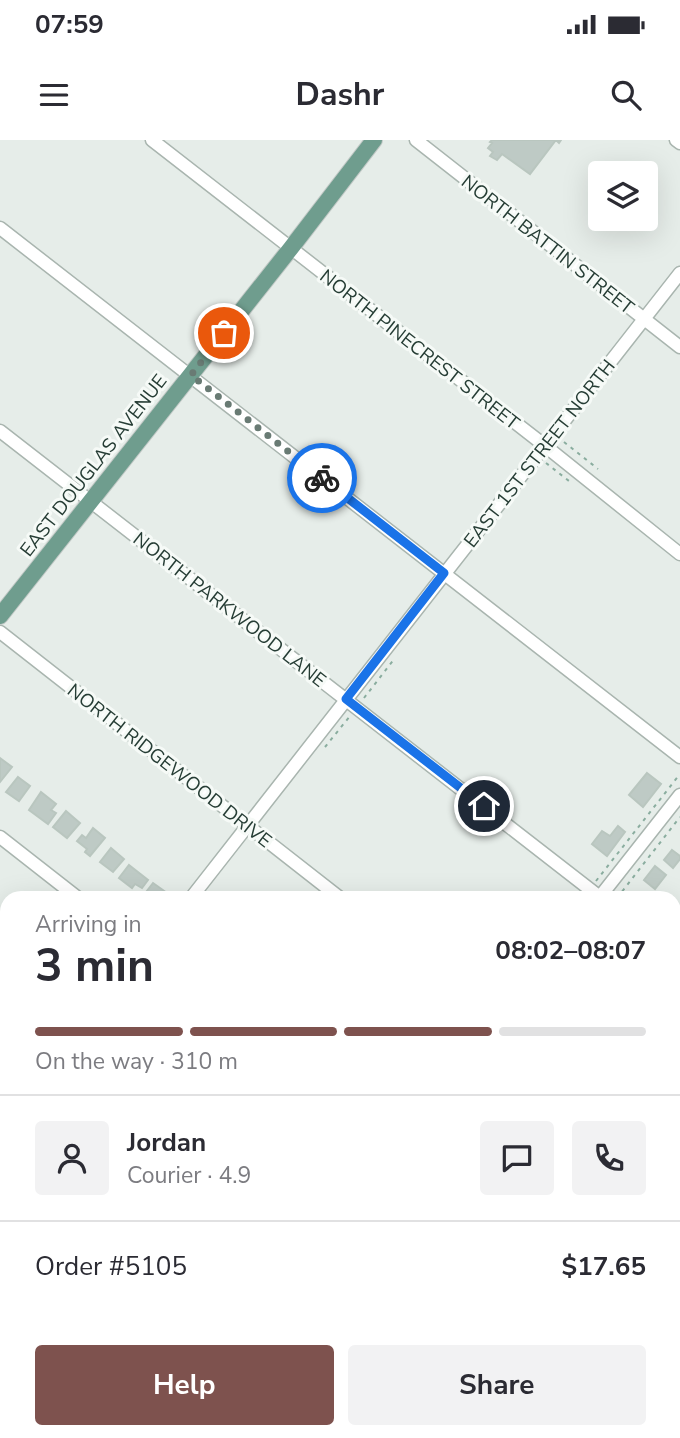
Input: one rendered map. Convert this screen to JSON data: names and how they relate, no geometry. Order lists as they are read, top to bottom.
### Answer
{
  "streets": {
    "main road": ["EAST DOUGLAS AVENUE"],
    "street": [
      "NORTH BATTIN STREET",
      "NORTH PINECREST STREET",
      "EAST 1ST STREET NORTH",
      "NORTH PARKWOOD LANE",
      "NORTH RIDGEWOOD DRIVE"
    ]
  },
  "crossings": [
    ["NORTH BATTIN STREET", "EAST 1ST STREET NORTH"],
    ["NORTH PINECREST STREET", "EAST 1ST STREET NORTH"],
    ["NORTH PINECREST STREET", "EAST DOUGLAS AVENUE"],
    ["EAST 1ST STREET NORTH", "NORTH PARKWOOD LANE"],
    ["EAST 1ST STREET NORTH", "NORTH RIDGEWOOD DRIVE"],
    ["EAST DOUGLAS AVENUE", "NORTH PARKWOOD LANE"]
  ],
  "page": {
    "status": "07:59",
    "header": "Dashr",
    "heading": ["3 min", "Arriving in", "08:02–08:07"],
    "panel": [
      "Jordan",
      "Courier · 4.9",
      "Order #5105",
      "$17.65"
    ],
    "bar": "On the way · 310 m",
    "buttons": ["Help", "Share"]
  }
}
